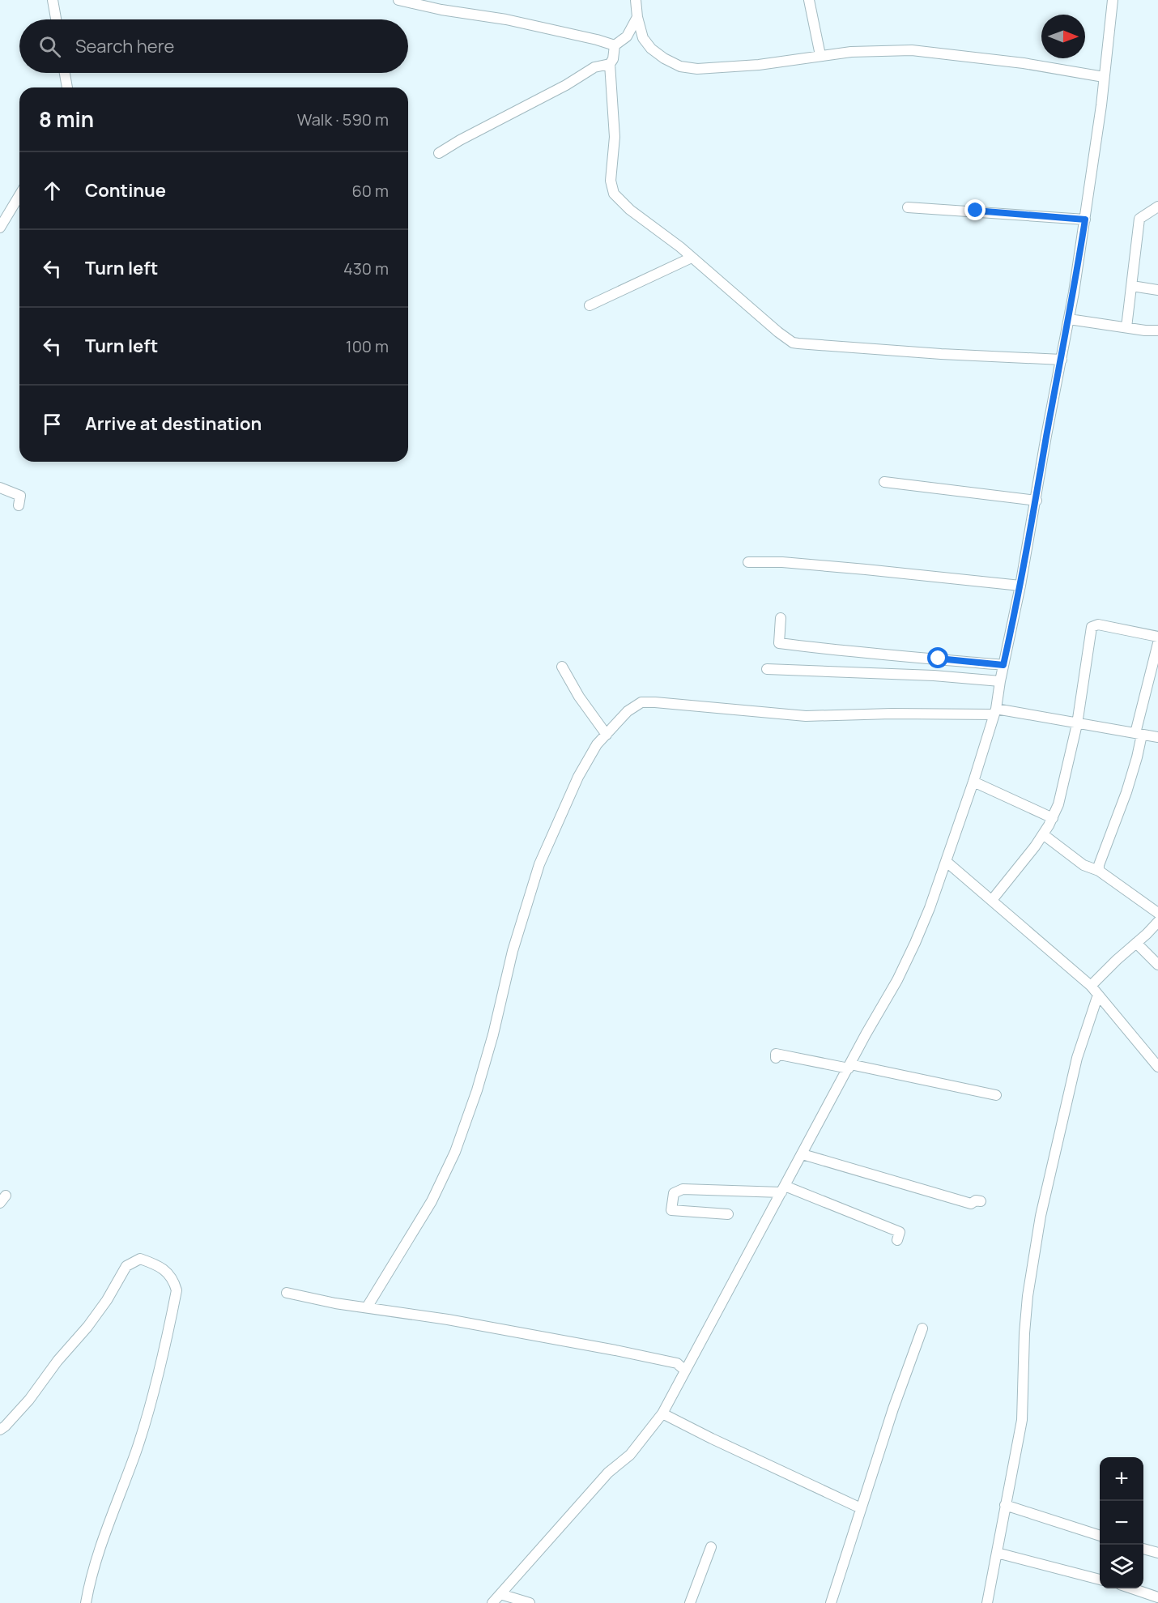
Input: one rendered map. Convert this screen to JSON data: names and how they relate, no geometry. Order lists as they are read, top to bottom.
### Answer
{
  "north": "right",
  "page": {
    "search": "Search here",
    "heading": ["8 min", "Walk · 590 m"],
    "list": [
      ["Continue", "60 m"],
      ["Turn left", "430 m"],
      ["Turn left", "100 m"],
      "Arrive at destination"
    ],
    "map_buttons": ["+", "−"]
  }
}
